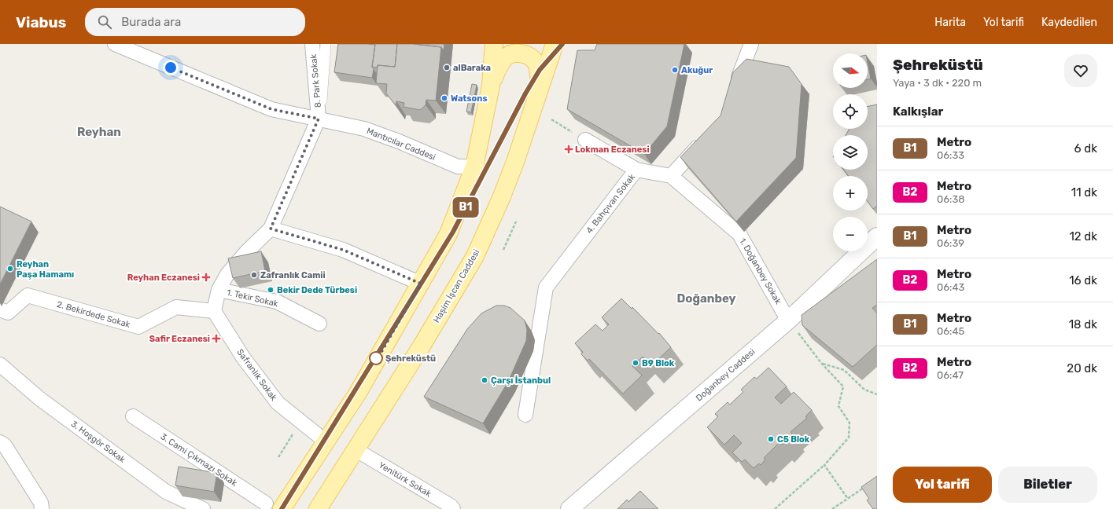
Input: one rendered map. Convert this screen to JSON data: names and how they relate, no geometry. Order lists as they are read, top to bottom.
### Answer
{
  "streets": {
    "main road": ["Haşim İşcan Caddesi"],
    "street": [
      "8. Park Sokak",
      "Mantıcılar Caddesi",
      "4. Bahçıvan Sokak",
      "1. Doğanbey Sokak",
      "1. Tekir Sokak",
      "2. Bekirdede Sokak",
      "Safranlık Sokak",
      "Doğanbey Caddesi",
      "3. Hoşgör Sokak",
      "3. Cami Çıkmazı Sokak",
      "Yenitürk Sokak"
    ]
  },
  "crossings": [
    ["8. Park Sokak", "Mantıcılar Caddesi"],
    ["4. Bahçıvan Sokak", "1. Doğanbey Sokak"],
    ["1. Doğanbey Sokak", "Doğanbey Caddesi"],
    ["Haşim İşcan Caddesi", "Yenitürk Sokak"],
    ["2. Bekirdede Sokak", "Safranlık Sokak"]
  ],
  "districts": ["Reyhan", "Doğanbey"],
  "places": {
    "other": [
      "alBaraka",
      "Akuğur",
      "Watsons",
      "Reyhan Paşa Hamamı",
      "Zafranlık Camii",
      "Bekir Dede Türbesi",
      "Şehreküstü",
      "B9 Blok",
      "Çarşı İstanbul",
      "C5 Blok"
    ],
    "health": ["Lokman Eczanesi", "Reyhan Eczanesi", "Safir Eczanesi"]
  },
  "lines": ["metro line B1"],
  "north": "right",
  "page": {
    "header": "Viabus",
    "search": "Burada ara",
    "nav": ["Harita", "Yol tarifi", "Kaydedilen"],
    "on_map": "B1",
    "heading": [
      ["Şehreküstü", "Yaya · 3 dk · 220 m"],
      "Kalkışlar"
    ],
    "map_buttons": ["+", "−"],
    "list": [
      {
        "mark": "B1",
        "name": "Metro",
        "note": "06:33",
        "value": "6 dk"
      },
      {
        "mark": "B2",
        "name": "Metro",
        "note": "06:38",
        "value": "11 dk"
      },
      {
        "mark": "B1",
        "name": "Metro",
        "note": "06:39",
        "value": "12 dk"
      },
      {
        "mark": "B2",
        "name": "Metro",
        "note": "06:43",
        "value": "16 dk"
      },
      {
        "mark": "B1",
        "name": "Metro",
        "note": "06:45",
        "value": "18 dk"
      },
      {
        "mark": "B2",
        "name": "Metro",
        "note": "06:47",
        "value": "20 dk"
      }
    ],
    "buttons": ["Yol tarifi", "Biletler"]
  }
}
